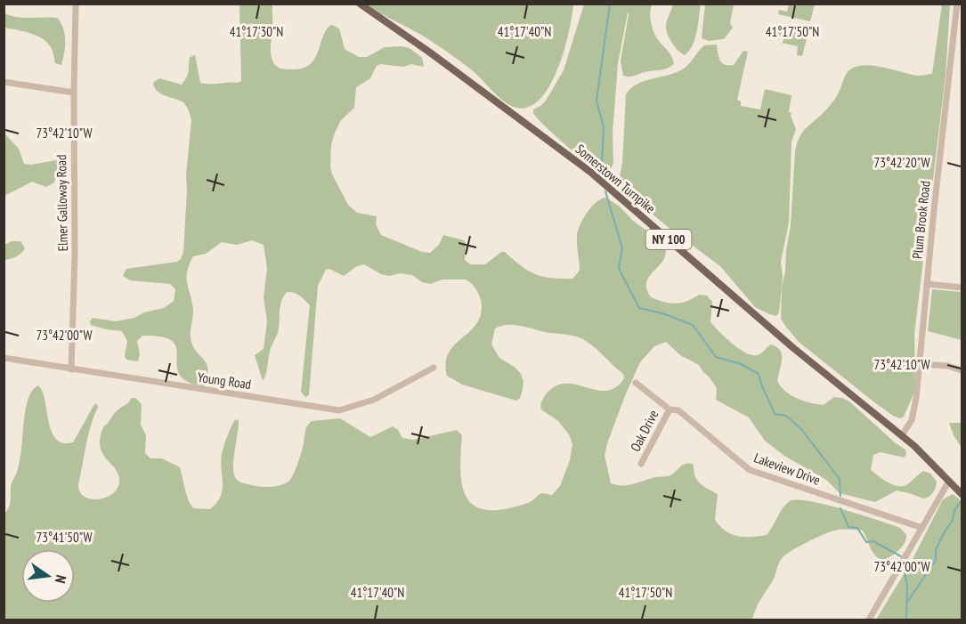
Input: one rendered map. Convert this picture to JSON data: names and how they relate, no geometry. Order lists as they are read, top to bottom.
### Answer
{
  "streets": {
    "main road": ["Somerstown Turnpike", "NY 100"],
    "street": [
      "Elmer Galloway Road",
      "Plum Brook Road",
      "Young Road",
      "Oak Drive",
      "Lakeview Drive"
    ]
  },
  "crossings": [
    ["Somerstown Turnpike", "Plum Brook Road"],
    ["Elmer Galloway Road", "Young Road"],
    ["Oak Drive", "Lakeview Drive"]
  ],
  "north": "right",
  "coordinates": [
    "41°17'30\"N",
    "41°17'50\"N",
    "41°17'40\"N",
    "73°42'10\"W",
    "73°42'20\"W",
    "73°42'00\"W",
    "73°41'50\"W"
  ]
}
